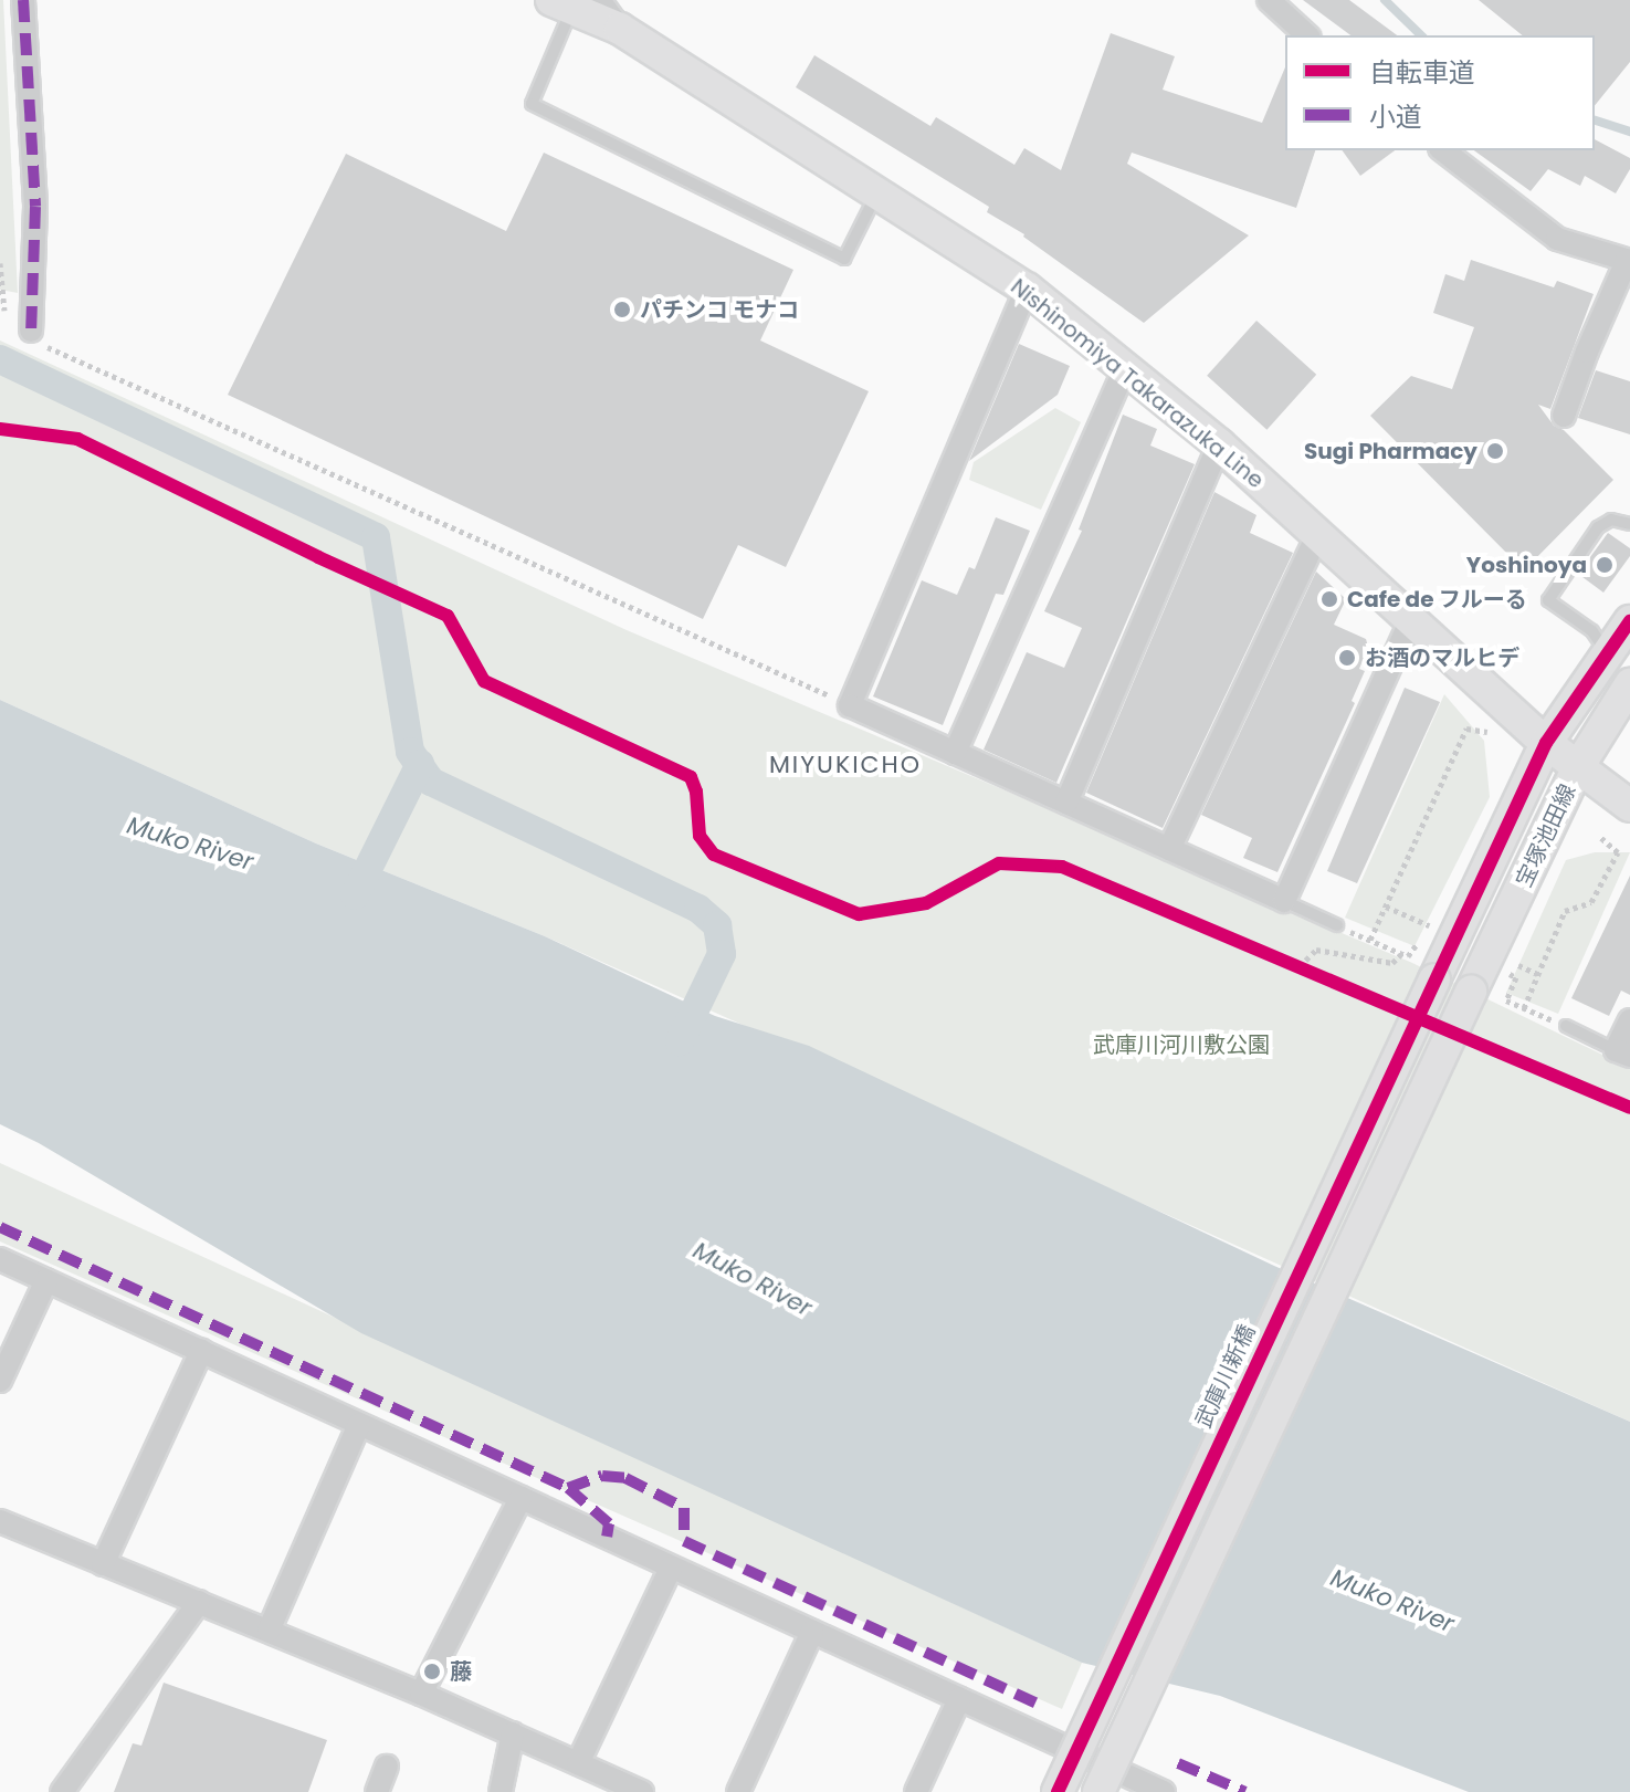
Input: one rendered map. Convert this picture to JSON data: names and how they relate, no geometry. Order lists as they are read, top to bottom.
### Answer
{
  "streets": {
    "street": ["Nishinomiya Takarazuka Line", "宝塚池田線", "武庫川新橋"]
  },
  "crossings": [
    ["Nishinomiya Takarazuka Line", "宝塚池田線"],
    ["Nishinomiya Takarazuka Line", "武庫川新橋"]
  ],
  "districts": ["MIYUKICHO"],
  "water": ["Muko River"],
  "parks": ["武庫川河川敷公園"],
  "places": [
    "パチンコ モナコ",
    "Sugi Pharmacy",
    "Yoshinoya",
    "Cafe de フルーる",
    "お酒のマルヒデ",
    "藤"
  ],
  "legend": ["自転車道", "小道"]
}
